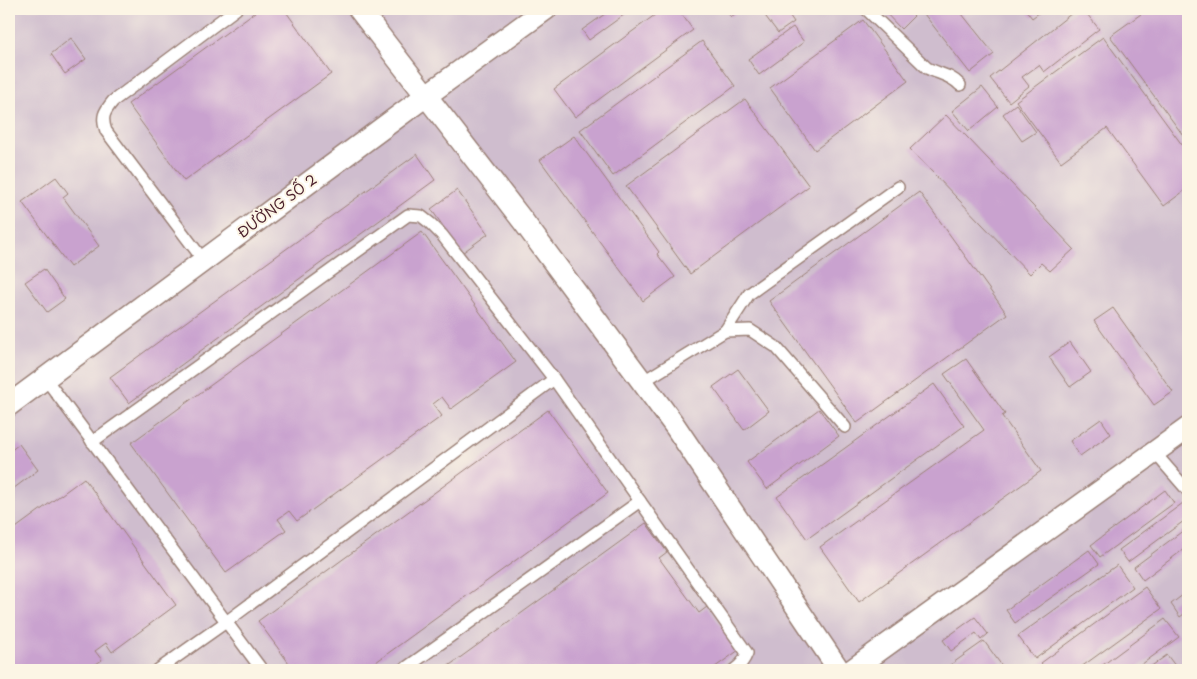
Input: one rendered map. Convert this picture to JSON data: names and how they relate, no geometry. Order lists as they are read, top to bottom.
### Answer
{
  "streets": {
    "street": ["ĐƯỜNG SỐ 2"]
  }
}
